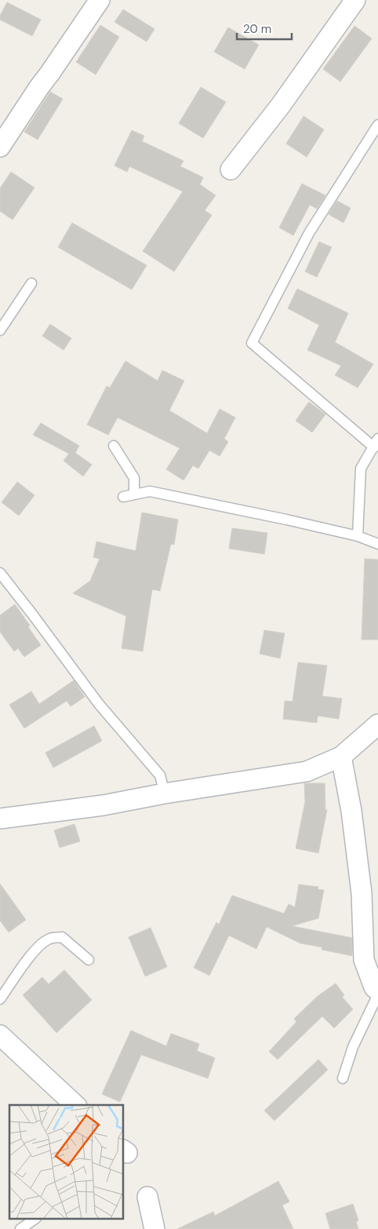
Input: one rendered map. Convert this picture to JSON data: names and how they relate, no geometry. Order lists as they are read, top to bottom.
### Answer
{
  "scale_bar": "20 m"
}
